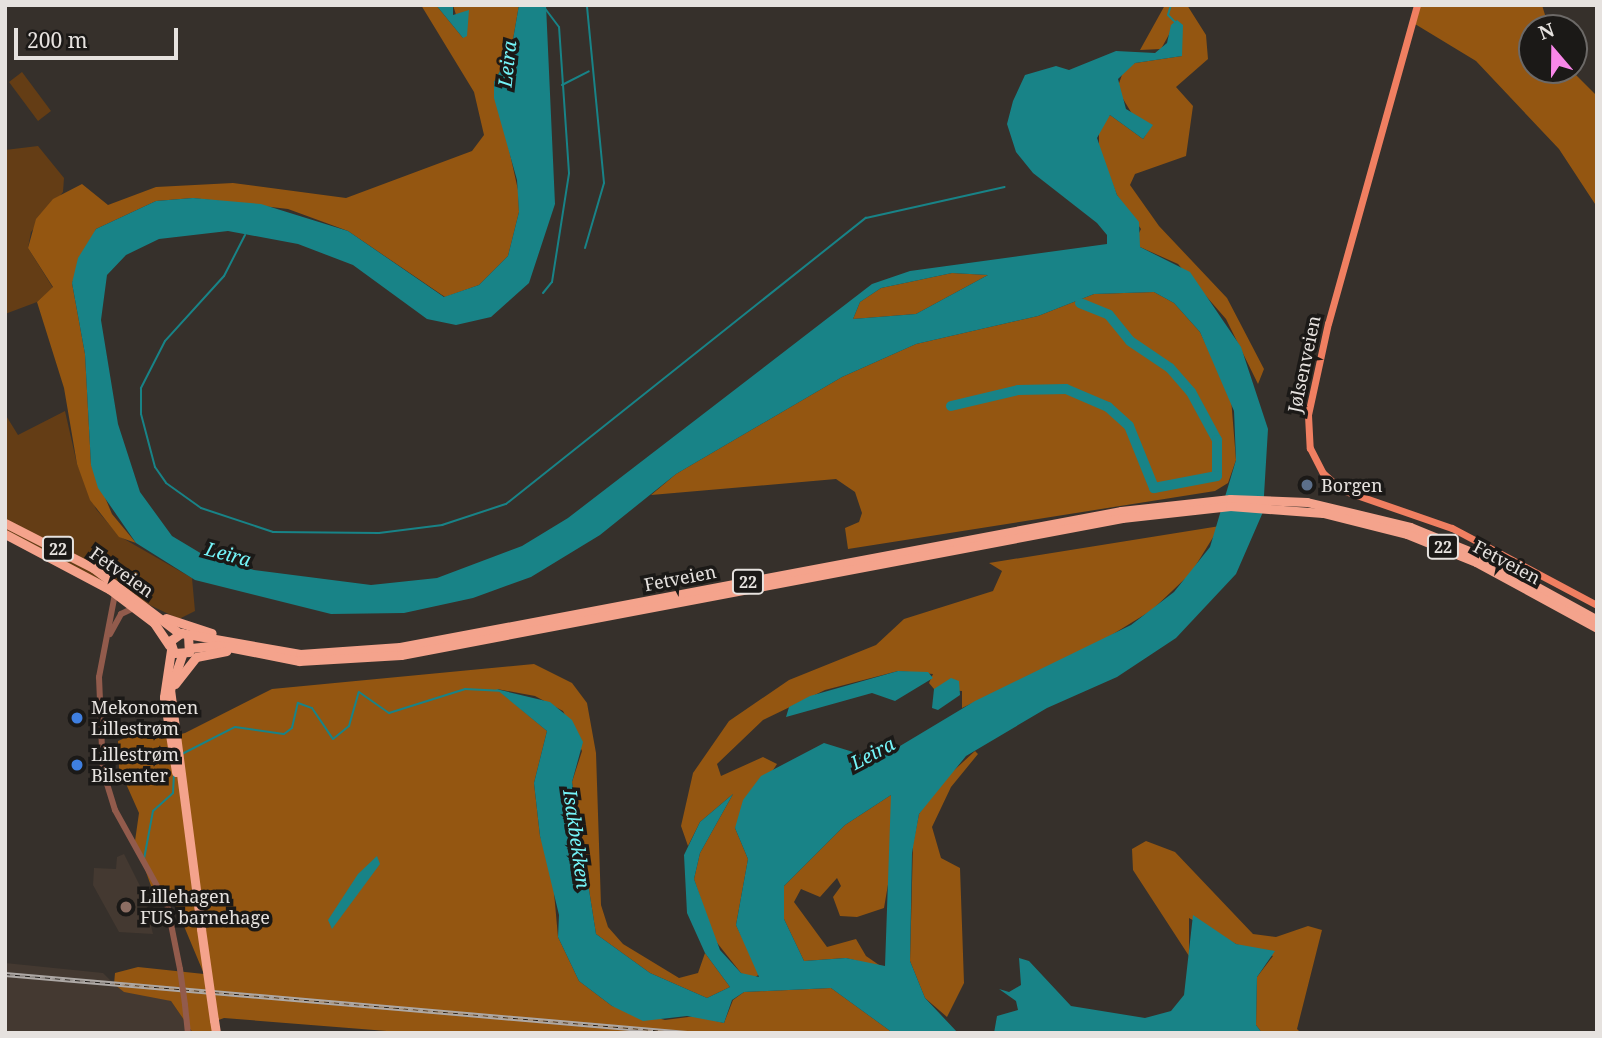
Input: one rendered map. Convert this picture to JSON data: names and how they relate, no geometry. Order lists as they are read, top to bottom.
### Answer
{
  "streets": {
    "highway": ["22", "Fetveien"],
    "main road": ["Jølsenveien"]
  },
  "crossings": [
    ["22", "Fetveien"]
  ],
  "water": ["Leira", "Isakbekken"],
  "places": [
    "Borgen",
    "Mekonomen Lillestrøm",
    "Lillestrøm Bilsenter",
    "Lillehagen FUS barnehage"
  ],
  "scale_bar": "200 m",
  "north": "top"
}
